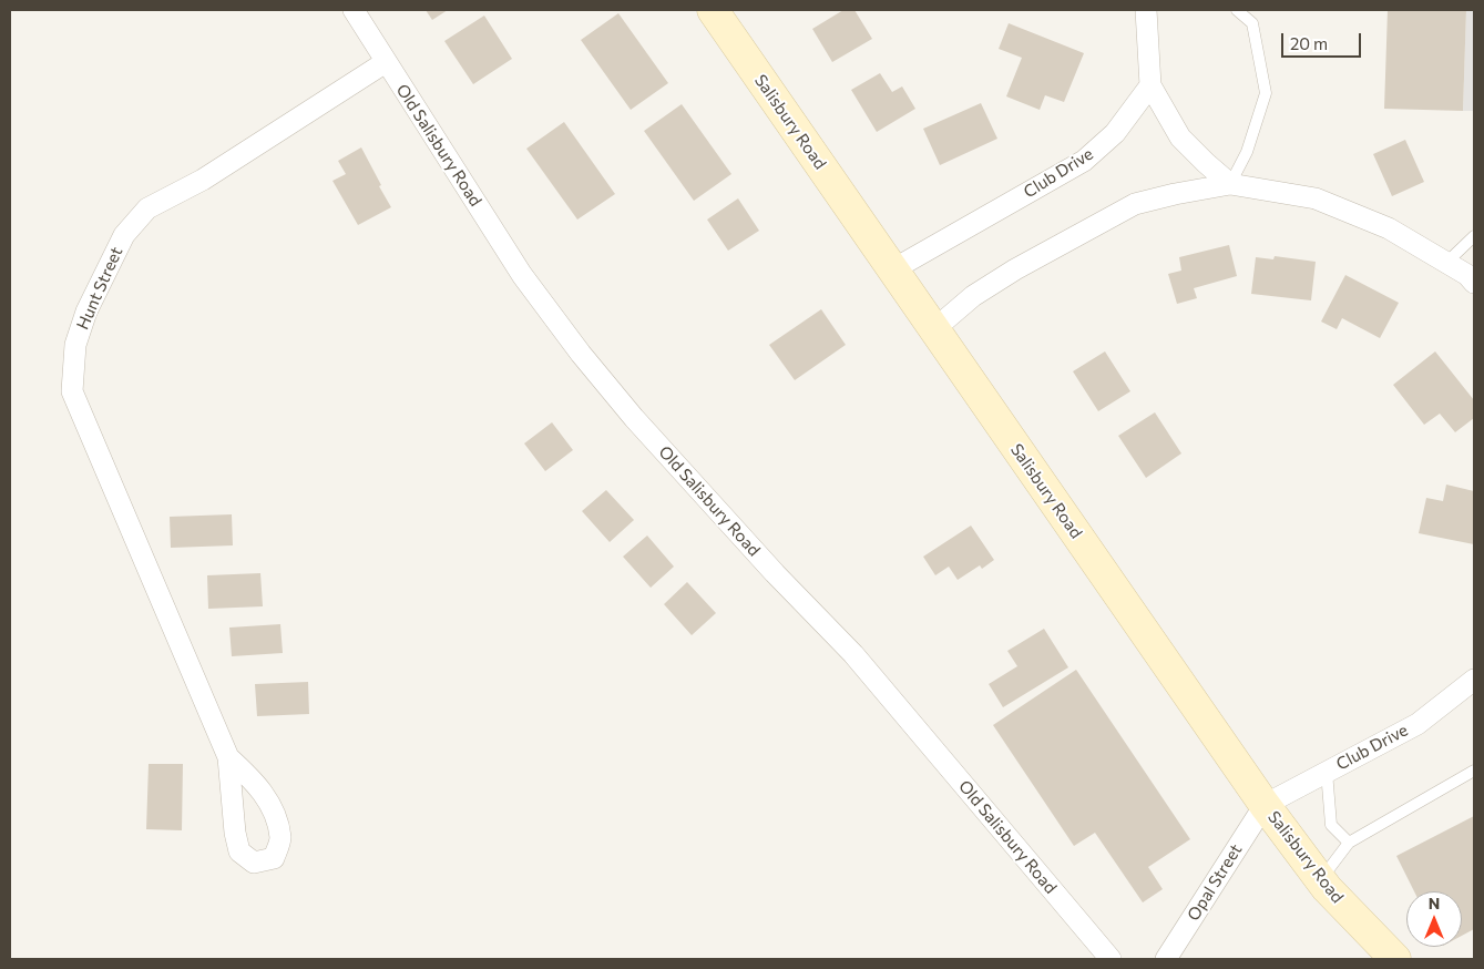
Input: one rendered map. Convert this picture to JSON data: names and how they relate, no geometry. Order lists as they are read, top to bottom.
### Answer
{
  "streets": {
    "street": [
      "Salisbury Road",
      "Old Salisbury Road",
      "Club Drive",
      "Hunt Street",
      "Opal Street"
    ]
  },
  "crossings": [
    ["Salisbury Road", "Club Drive"],
    ["Salisbury Road", "Opal Street"],
    ["Old Salisbury Road", "Hunt Street"],
    ["Club Drive", "Opal Street"]
  ],
  "scale_bar": "20 m",
  "north": "top"
}
